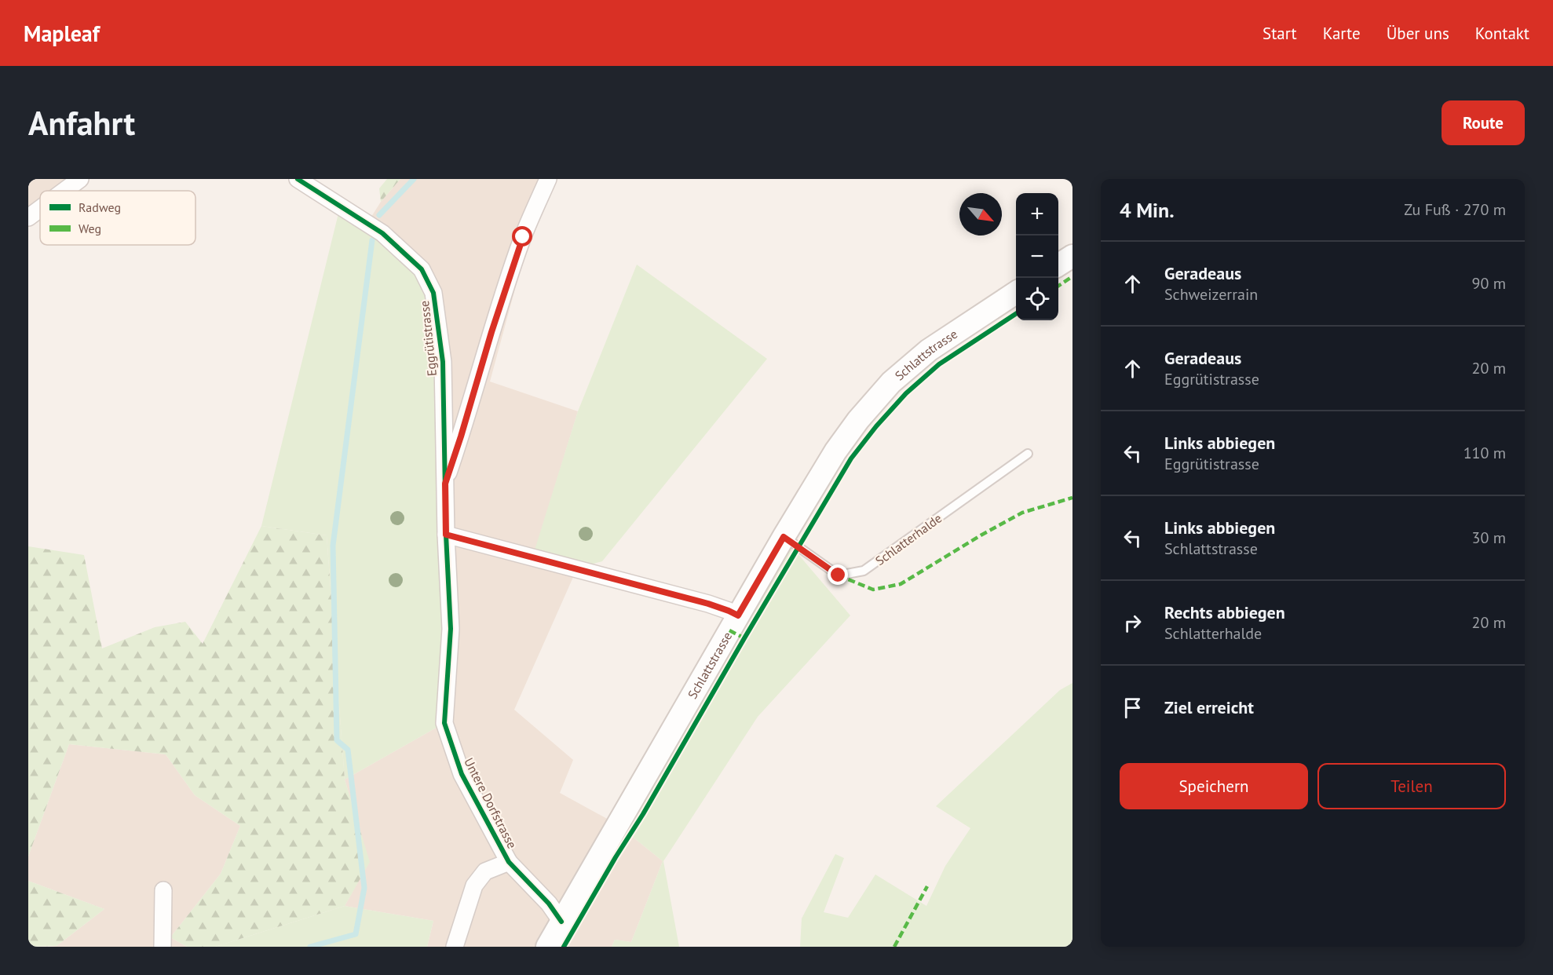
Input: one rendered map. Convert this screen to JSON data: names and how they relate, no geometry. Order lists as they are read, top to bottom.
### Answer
{
  "streets": {
    "street": ["Eggrütistrasse", "Schlattstrasse", "Untere Dorfstrasse"],
    "lane": ["Schlatterhalde"]
  },
  "crossings": [
    ["Eggrütistrasse", "Untere Dorfstrasse"],
    ["Schlattstrasse", "Schlatterhalde"],
    ["Schlattstrasse", "Untere Dorfstrasse"]
  ],
  "legend": ["Radweg", "Weg"],
  "north": "bottom right",
  "page": {
    "header": "Mapleaf",
    "nav": [
      "Start",
      "Karte",
      "Über uns",
      "Kontakt"
    ],
    "buttons": [
      "Route",
      ["Speichern", "Teilen"]
    ],
    "title": "Anfahrt",
    "heading": ["4 Min.", "Zu Fuß · 270 m"],
    "map_buttons": ["+", "−"],
    "list": [
      ["Geradeaus", "Schweizerrain", "90 m"],
      ["Geradeaus", "Eggrütistrasse", "20 m"],
      ["Links abbiegen", "Eggrütistrasse", "110 m"],
      ["Links abbiegen", "Schlattstrasse", "30 m"],
      ["Rechts abbiegen", "Schlatterhalde", "20 m"],
      "Ziel erreicht"
    ]
  }
}
